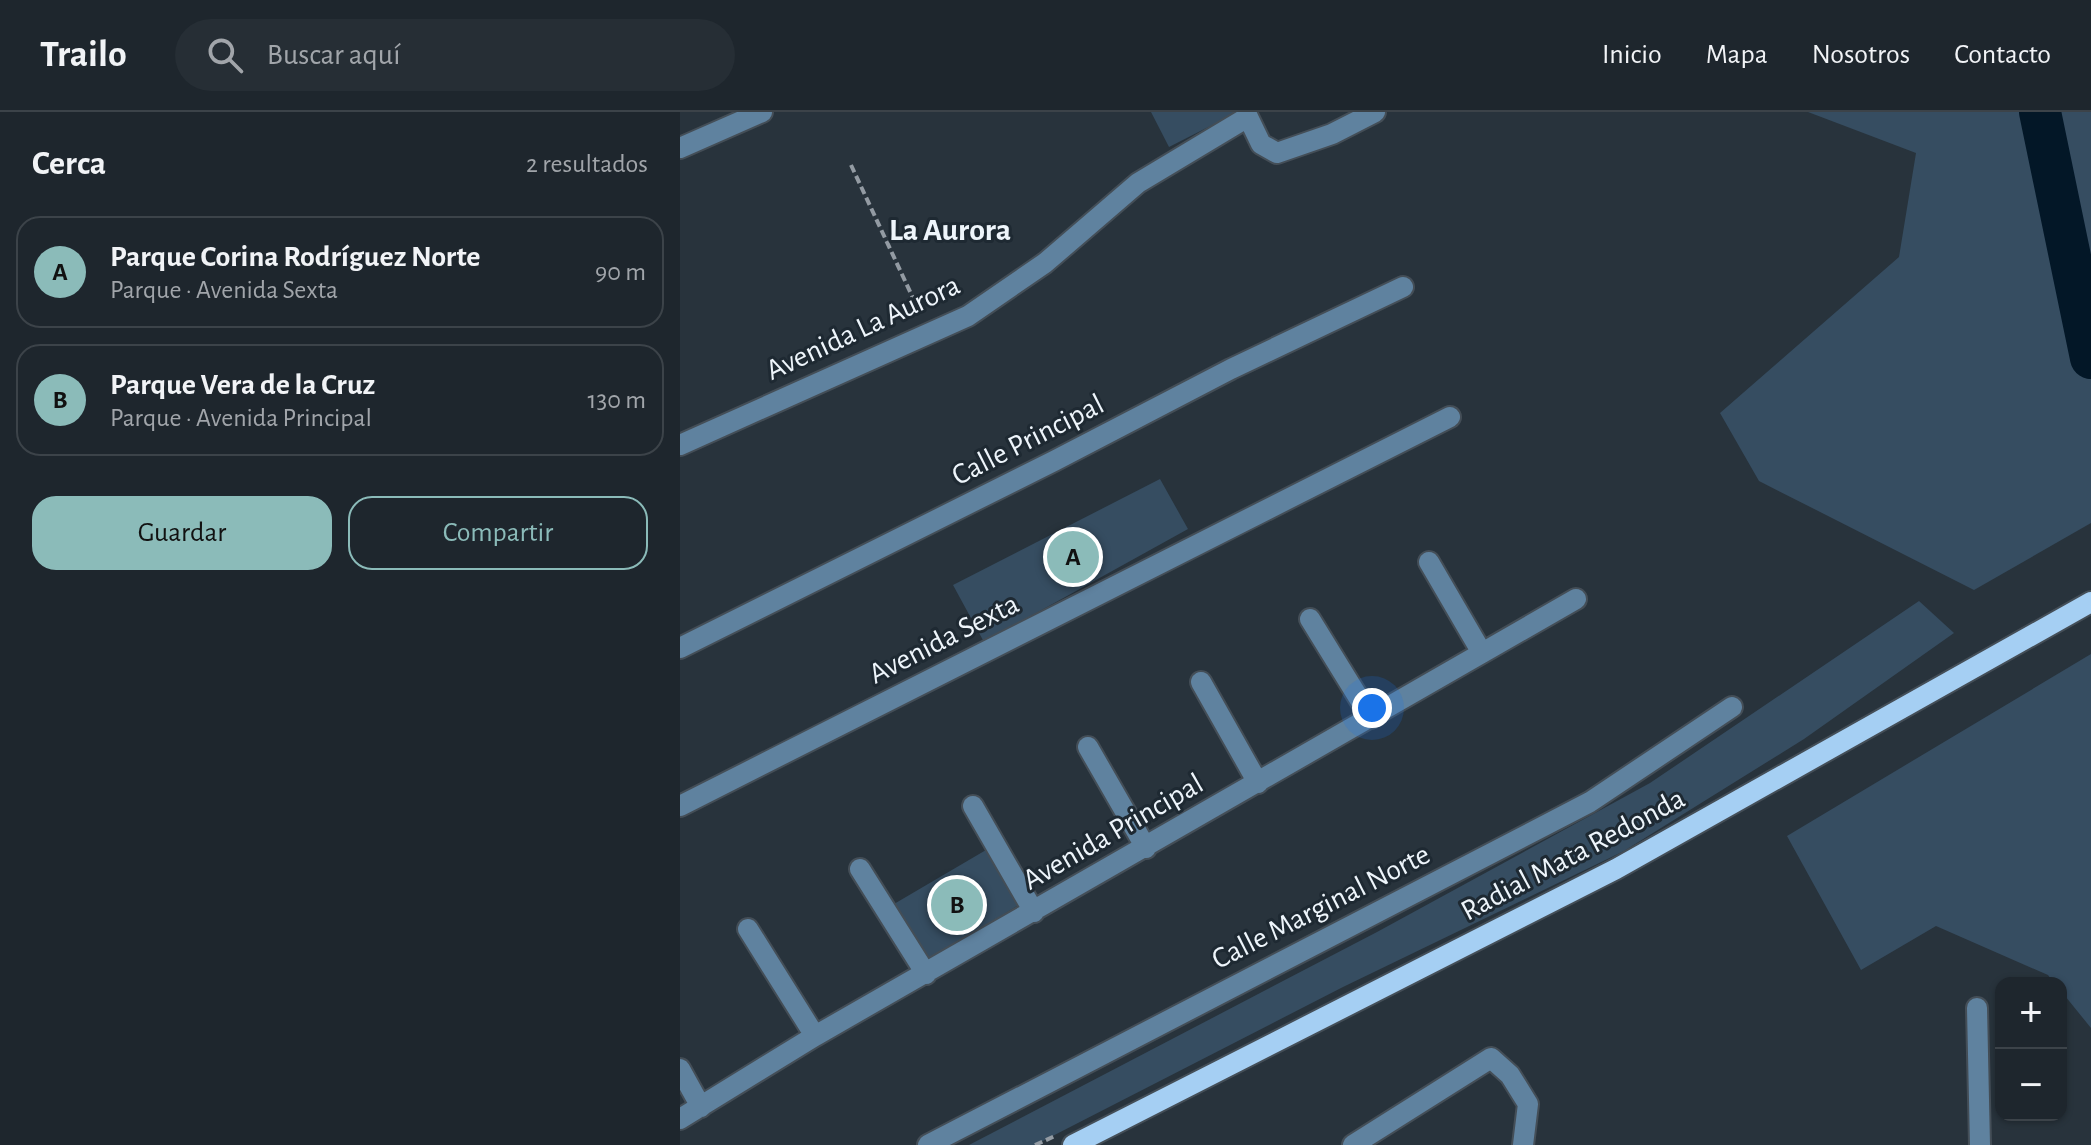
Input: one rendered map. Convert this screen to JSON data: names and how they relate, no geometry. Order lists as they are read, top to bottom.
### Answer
{
  "streets": {
    "main road": ["Radial Mata Redonda"],
    "street": [
      "Avenida La Aurora",
      "Calle Principal",
      "Avenida Sexta",
      "Avenida Principal",
      "Calle Marginal Norte"
    ]
  },
  "districts": ["La Aurora"],
  "page": {
    "header": "Trailo",
    "search": "Buscar aquí",
    "nav": [
      "Inicio",
      "Mapa",
      "Nosotros",
      "Contacto"
    ],
    "heading": ["Cerca", "2 resultados"],
    "list": [
      {
        "mark": "A",
        "name": "Parque Corina Rodríguez Norte",
        "note": "Parque · Avenida Sexta",
        "value": "90 m"
      },
      {
        "mark": "B",
        "name": "Parque Vera de la Cruz",
        "note": "Parque · Avenida Principal",
        "value": "130 m"
      }
    ],
    "buttons": ["Guardar", "Compartir"],
    "pins": ["A", "B"],
    "map_buttons": ["+", "−"]
  }
}
